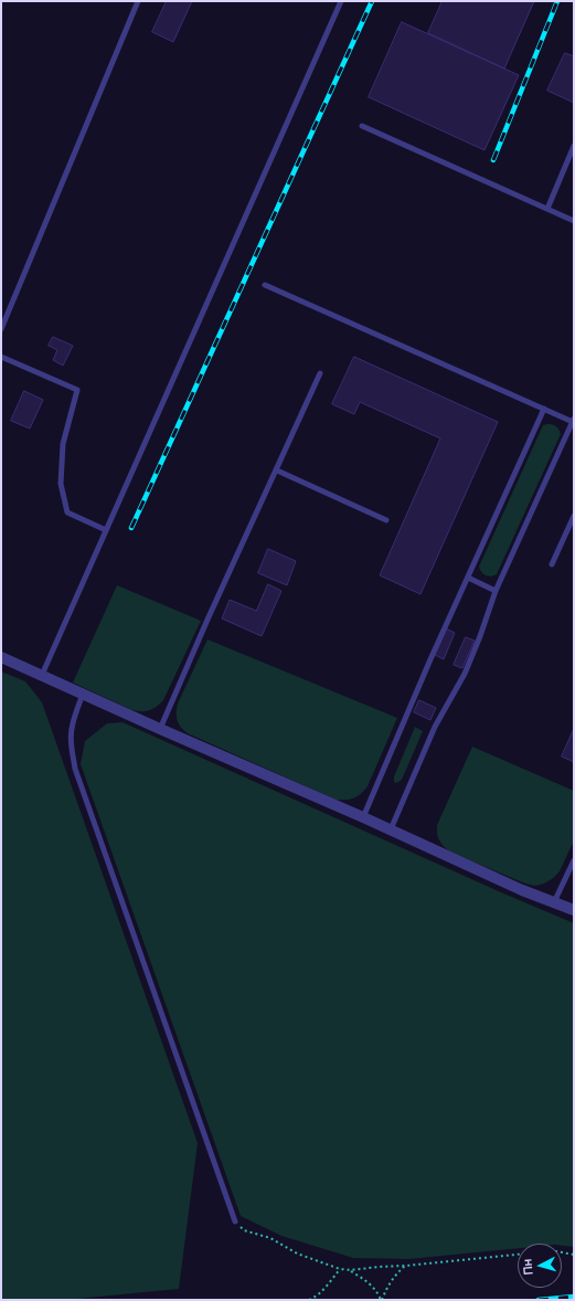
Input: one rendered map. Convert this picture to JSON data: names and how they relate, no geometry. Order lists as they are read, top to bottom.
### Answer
{
  "north": "left"
}
